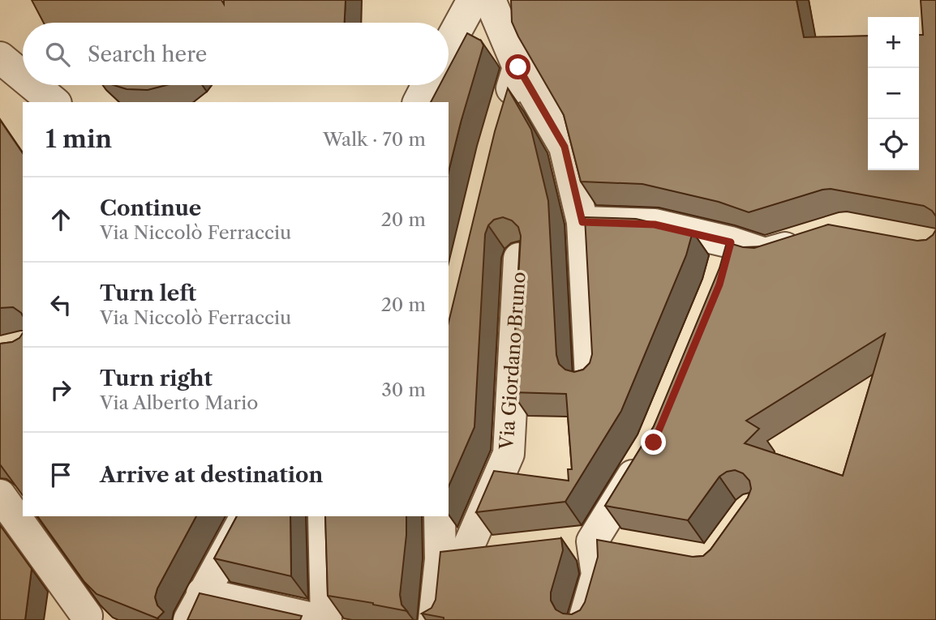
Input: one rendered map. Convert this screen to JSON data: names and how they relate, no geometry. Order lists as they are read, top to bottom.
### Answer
{
  "streets": {
    "street": ["Via Giordano Bruno"]
  },
  "page": {
    "map_buttons": ["+", "−"],
    "search": "Search here",
    "heading": ["1 min", "Walk · 70 m"],
    "list": [
      ["Continue", "Via Niccolò Ferracciu", "20 m"],
      ["Turn left", "Via Niccolò Ferracciu", "20 m"],
      ["Turn right", "Via Alberto Mario", "30 m"],
      "Arrive at destination"
    ]
  }
}
